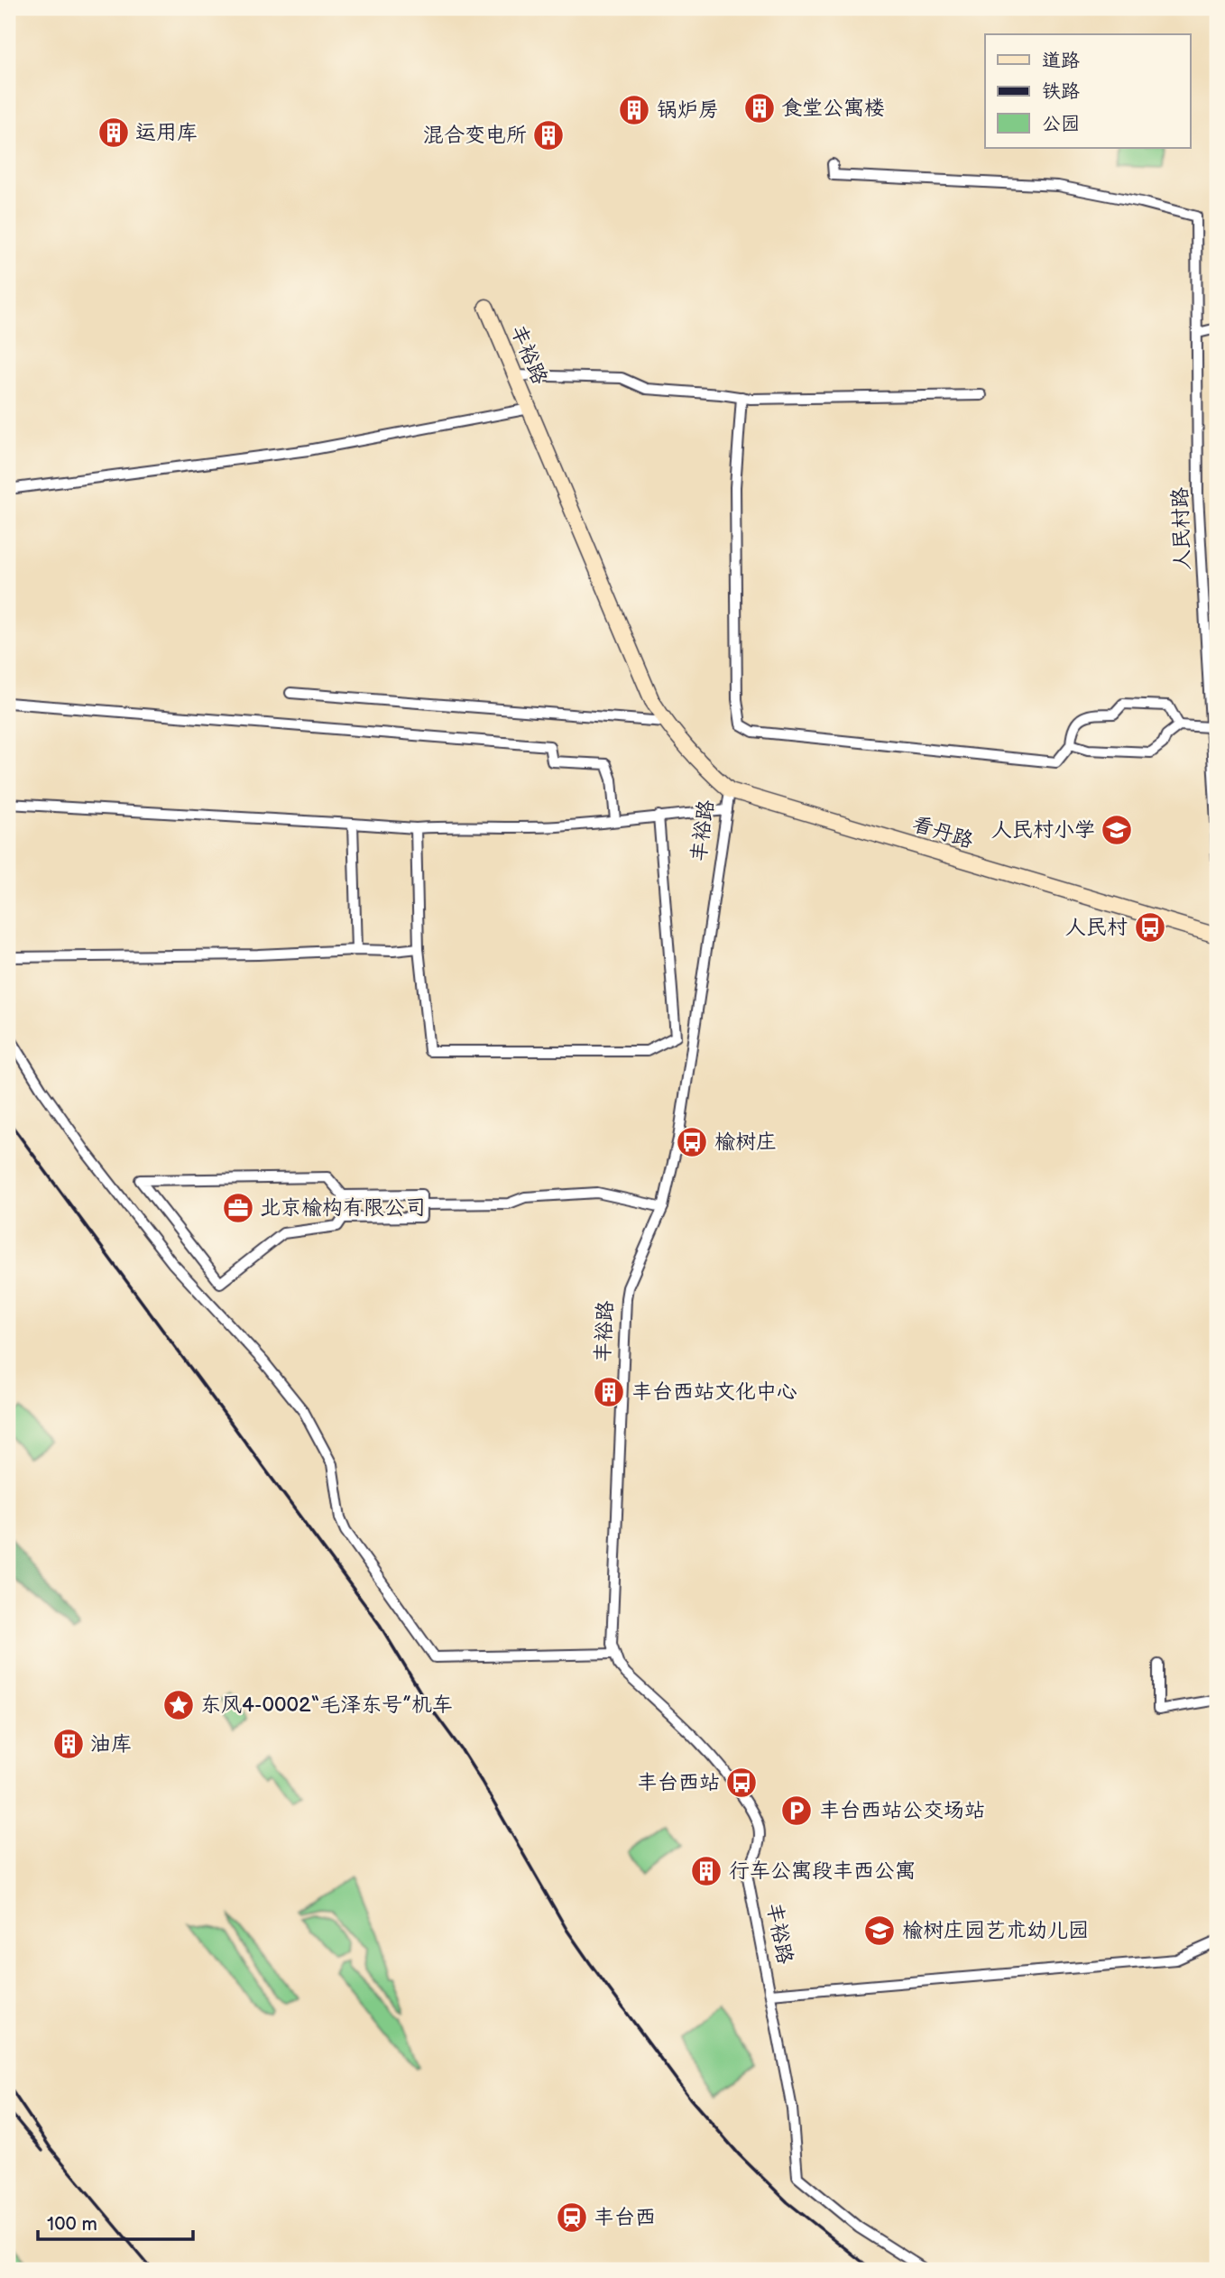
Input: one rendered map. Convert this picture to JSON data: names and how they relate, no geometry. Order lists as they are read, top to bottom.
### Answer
{
  "streets": {
    "street": ["丰裕路", "人民村路", "看丹路"]
  },
  "crossings": [
    ["丰裕路", "看丹路"]
  ],
  "places": {
    "building": [
      "食堂公寓楼",
      "锅炉房",
      "运用库",
      "混合变电所",
      "丰台西站文化中心",
      "油库",
      "行车公寓段丰西公寓"
    ],
    "school or university": ["人民村小学", "榆树庄园艺术幼儿园"],
    "bus stop": ["人民村", "榆树庄", "丰台西站"],
    "office": ["北京榆构有限公司"],
    "place": ["东风4-0002“毛泽东号”机车"],
    "parking": ["丰台西站公交场站"],
    "station": ["丰台西"]
  },
  "legend": ["道路", "铁路", "公园"],
  "scale_bar": "100 m"
}
